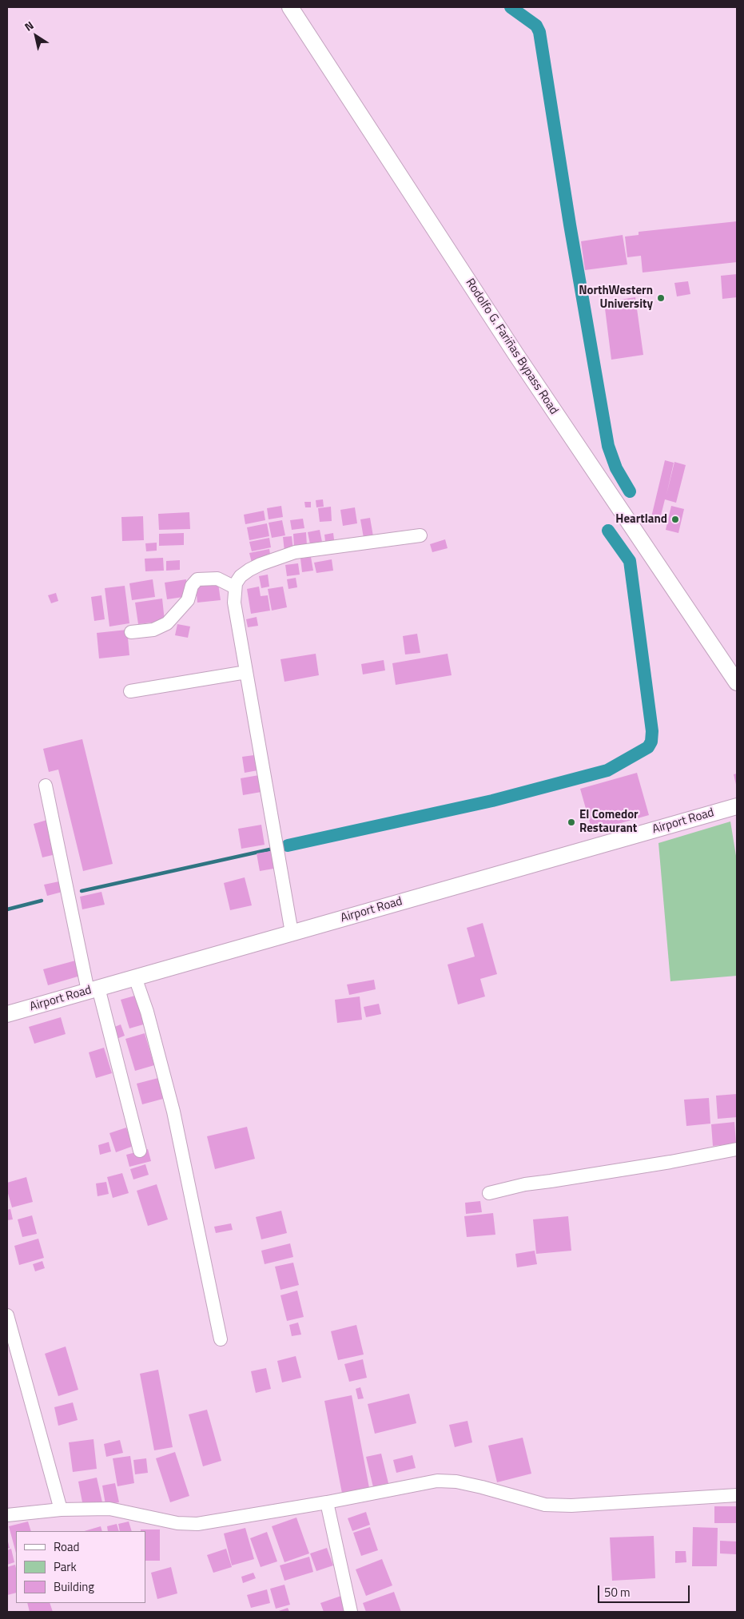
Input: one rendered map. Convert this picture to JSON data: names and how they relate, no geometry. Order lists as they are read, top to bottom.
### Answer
{
  "streets": {
    "main road": ["Rodolfo G. Fariñas Bypass Road", "Airport Road"]
  },
  "places": ["NorthWestern University", "Heartland", "El Comedor Restaurant"],
  "legend": ["Road", "Park", "Building"],
  "scale_bar": "50 m",
  "north": "top left"
}
